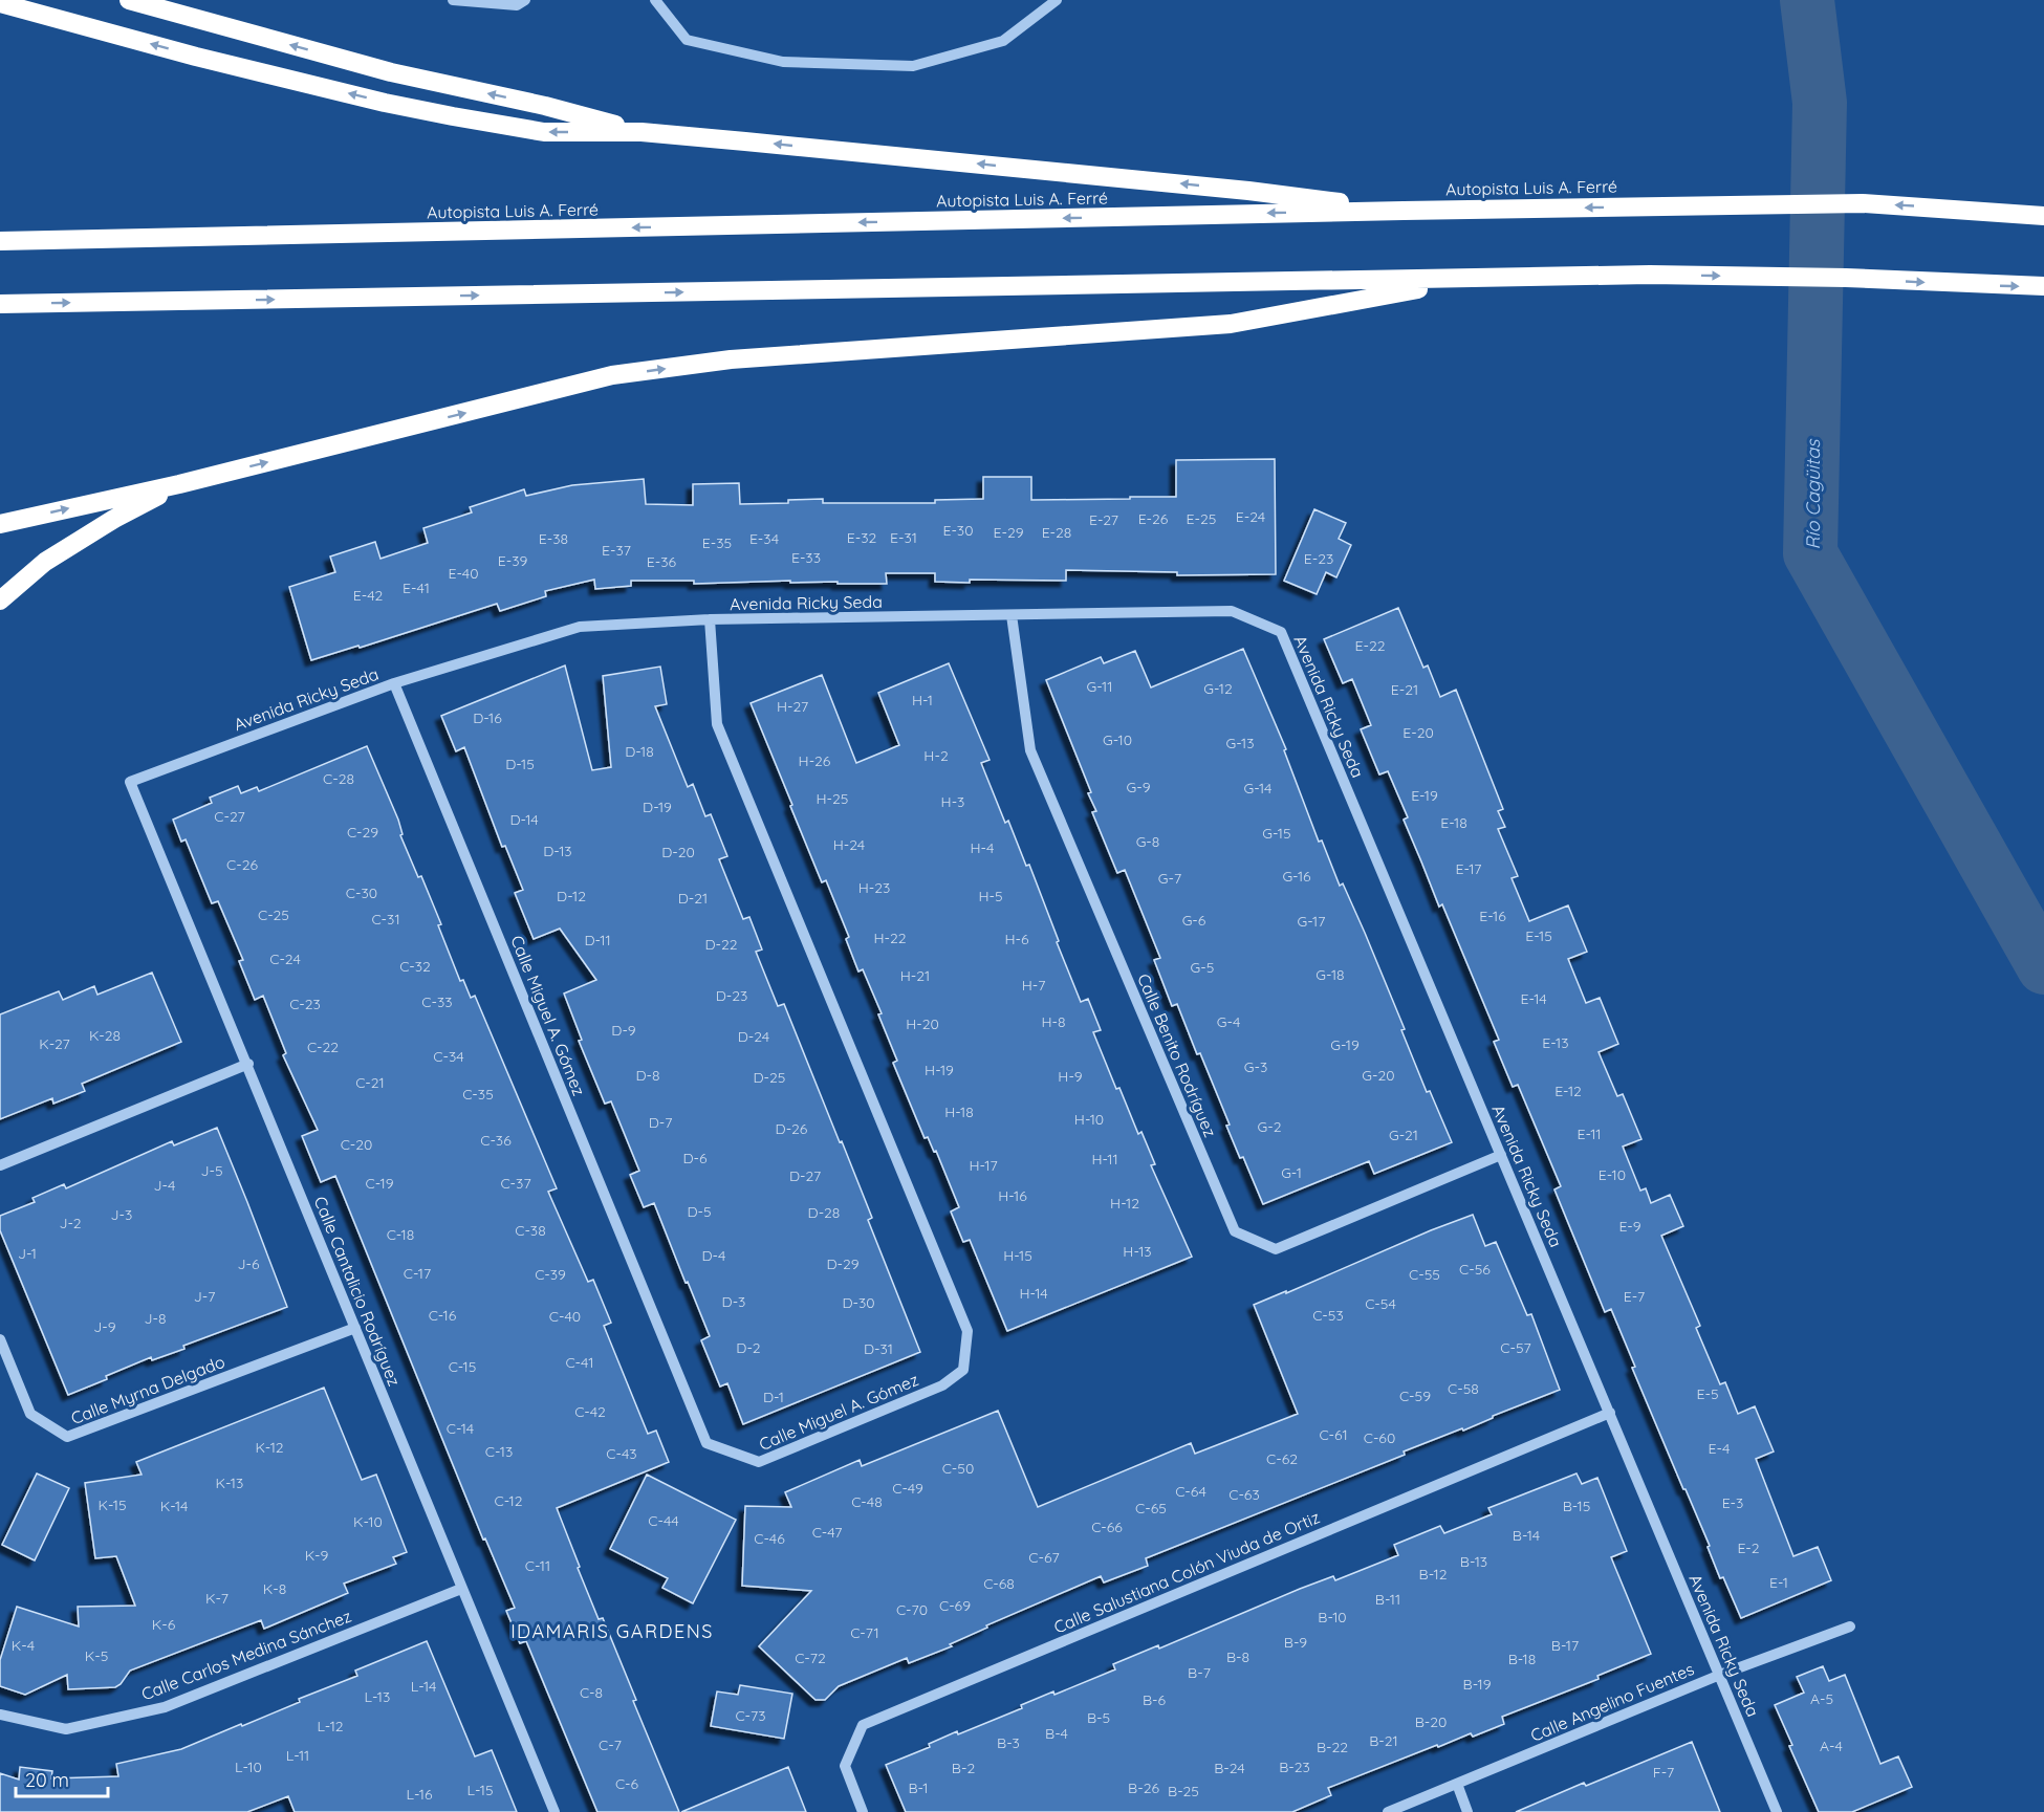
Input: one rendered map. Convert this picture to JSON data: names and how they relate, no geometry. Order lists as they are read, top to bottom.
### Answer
{
  "streets": {
    "highway": ["Autopista Luis A. Ferré"],
    "street": [
      "Avenida Ricky Seda",
      "Calle Miguel A. Gómez",
      "Calle Benito Rodríguez",
      "Calle Cantalicio Rodríguez",
      "Calle Myrna Delgado",
      "Calle Salustiana Colón Viuda de Ortiz",
      "Calle Carlos Medina Sánchez",
      "Calle Angelino Fuentes"
    ]
  },
  "crossings": [
    ["Avenida Ricky Seda", "Calle Miguel A. Gómez"],
    ["Avenida Ricky Seda", "Calle Benito Rodríguez"],
    ["Avenida Ricky Seda", "Calle Cantalicio Rodríguez"],
    ["Avenida Ricky Seda", "Calle Salustiana Colón Viuda de Ortiz"],
    ["Avenida Ricky Seda", "Calle Angelino Fuentes"],
    ["Calle Cantalicio Rodríguez", "Calle Myrna Delgado"],
    ["Calle Cantalicio Rodríguez", "Calle Carlos Medina Sánchez"]
  ],
  "districts": ["IDAMARIS GARDENS"],
  "water": ["Río Cagüitas"],
  "house_numbers": [
    "E-24",
    "E-26",
    "E-25",
    "E-27",
    "E-30",
    "E-29",
    "E-28",
    "E-32",
    "E-31",
    "E-38",
    "E-34",
    "E-35",
    "E-37",
    "E-33",
    "E-23",
    "E-39",
    "E-36",
    "E-40",
    "E-41",
    "E-42",
    "E-22",
    "G-11",
    "G-12",
    "E-21",
    "H-1",
    "H-27",
    "D-16",
    "E-20",
    "G-10",
    "G-13",
    "D-18",
    "H-2",
    "H-26",
    "D-15",
    "C-28",
    "G-9",
    "G-14",
    "E-19",
    "H-25",
    "H-3",
    "D-19",
    "C-27",
    "D-14",
    "E-18",
    "C-29",
    "G-15",
    "G-8",
    "H-24",
    "H-4",
    "D-13",
    "D-20",
    "C-26",
    "E-17",
    "G-16",
    "G-7",
    "H-23",
    "C-30",
    "D-12",
    "H-5",
    "D-21",
    "C-25",
    "E-16",
    "C-31",
    "G-6",
    "G-17",
    "E-15",
    "H-22",
    "H-6",
    "D-11",
    "D-22",
    "C-24",
    "C-32",
    "G-5",
    "G-18",
    "H-21",
    "H-7",
    "D-23",
    "E-14",
    "C-33",
    "C-23",
    "H-8",
    "G-4",
    "H-20",
    "D-9",
    "K-28",
    "D-24",
    "E-13",
    "K-27",
    "G-19",
    "C-22",
    "C-34",
    "G-3",
    "H-19",
    "D-8",
    "G-20",
    "H-9",
    "D-25",
    "C-21",
    "E-12",
    "C-35",
    "H-18",
    "H-10",
    "D-7",
    "G-2",
    "D-26",
    "E-11",
    "G-21",
    "C-36",
    "C-20",
    "D-6",
    "H-11",
    "H-17",
    "J-5",
    "G-1",
    "E-10",
    "D-27",
    "C-19",
    "C-37",
    "J-4",
    "H-16",
    "H-12",
    "D-5",
    "D-28",
    "J-3",
    "J-2",
    "E-9",
    "C-38",
    "C-18",
    "H-13",
    "J-1",
    "D-4",
    "H-15",
    "J-6",
    "D-29",
    "C-56",
    "C-17",
    "C-39",
    "C-55",
    "H-14",
    "J-7",
    "E-7",
    "D-3",
    "D-30",
    "C-54",
    "C-16",
    "C-53",
    "C-40",
    "J-8",
    "J-9",
    "D-2",
    "C-57",
    "D-31",
    "C-41",
    "C-15",
    "C-58",
    "E-5",
    "C-59",
    "D-1",
    "C-42",
    "C-14",
    "C-61",
    "C-60",
    "K-12",
    "E-4",
    "C-13",
    "C-43",
    "C-62",
    "C-50",
    "K-13",
    "C-49",
    "C-64",
    "C-63",
    "C-12",
    "C-48",
    "E-3",
    "K-15",
    "K-14",
    "B-15",
    "C-65",
    "C-44",
    "K-10",
    "C-66",
    "C-47",
    "B-14",
    "C-46",
    "E-2",
    "K-9",
    "C-67",
    "B-13",
    "C-11",
    "B-12",
    "E-1",
    "C-68",
    "K-8",
    "K-7",
    "B-11",
    "C-69",
    "C-70",
    "B-10",
    "K-6",
    "C-71",
    "B-9",
    "K-4",
    "B-17",
    "K-5",
    "B-8",
    "C-72",
    "B-18",
    "B-7",
    "B-19",
    "L-14",
    "C-8",
    "L-13",
    "A-5",
    "B-6",
    "C-73",
    "B-5",
    "B-20",
    "L-12",
    "B-4",
    "B-21",
    "B-3",
    "C-7",
    "A-4",
    "B-22",
    "L-11",
    "L-10",
    "B-23",
    "B-2",
    "B-24",
    "F-7",
    "C-6",
    "B-1",
    "B-26",
    "L-15",
    "B-25",
    "L-16"
  ],
  "scale_bar": "20 m"
}
